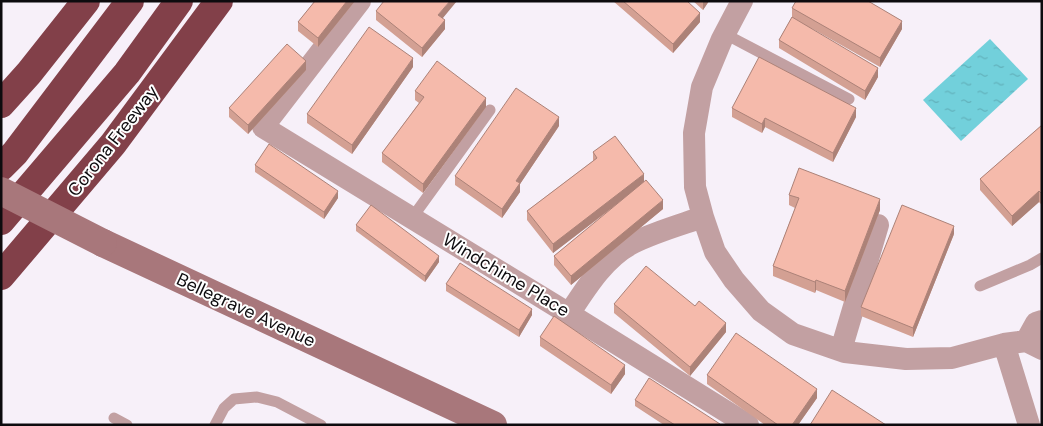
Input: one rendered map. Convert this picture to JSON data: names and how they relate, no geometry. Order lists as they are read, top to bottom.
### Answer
{
  "streets": {
    "highway": ["Corona Freeway"],
    "main road": ["Bellegrave Avenue"],
    "street": ["Windchime Place"]
  }
}
